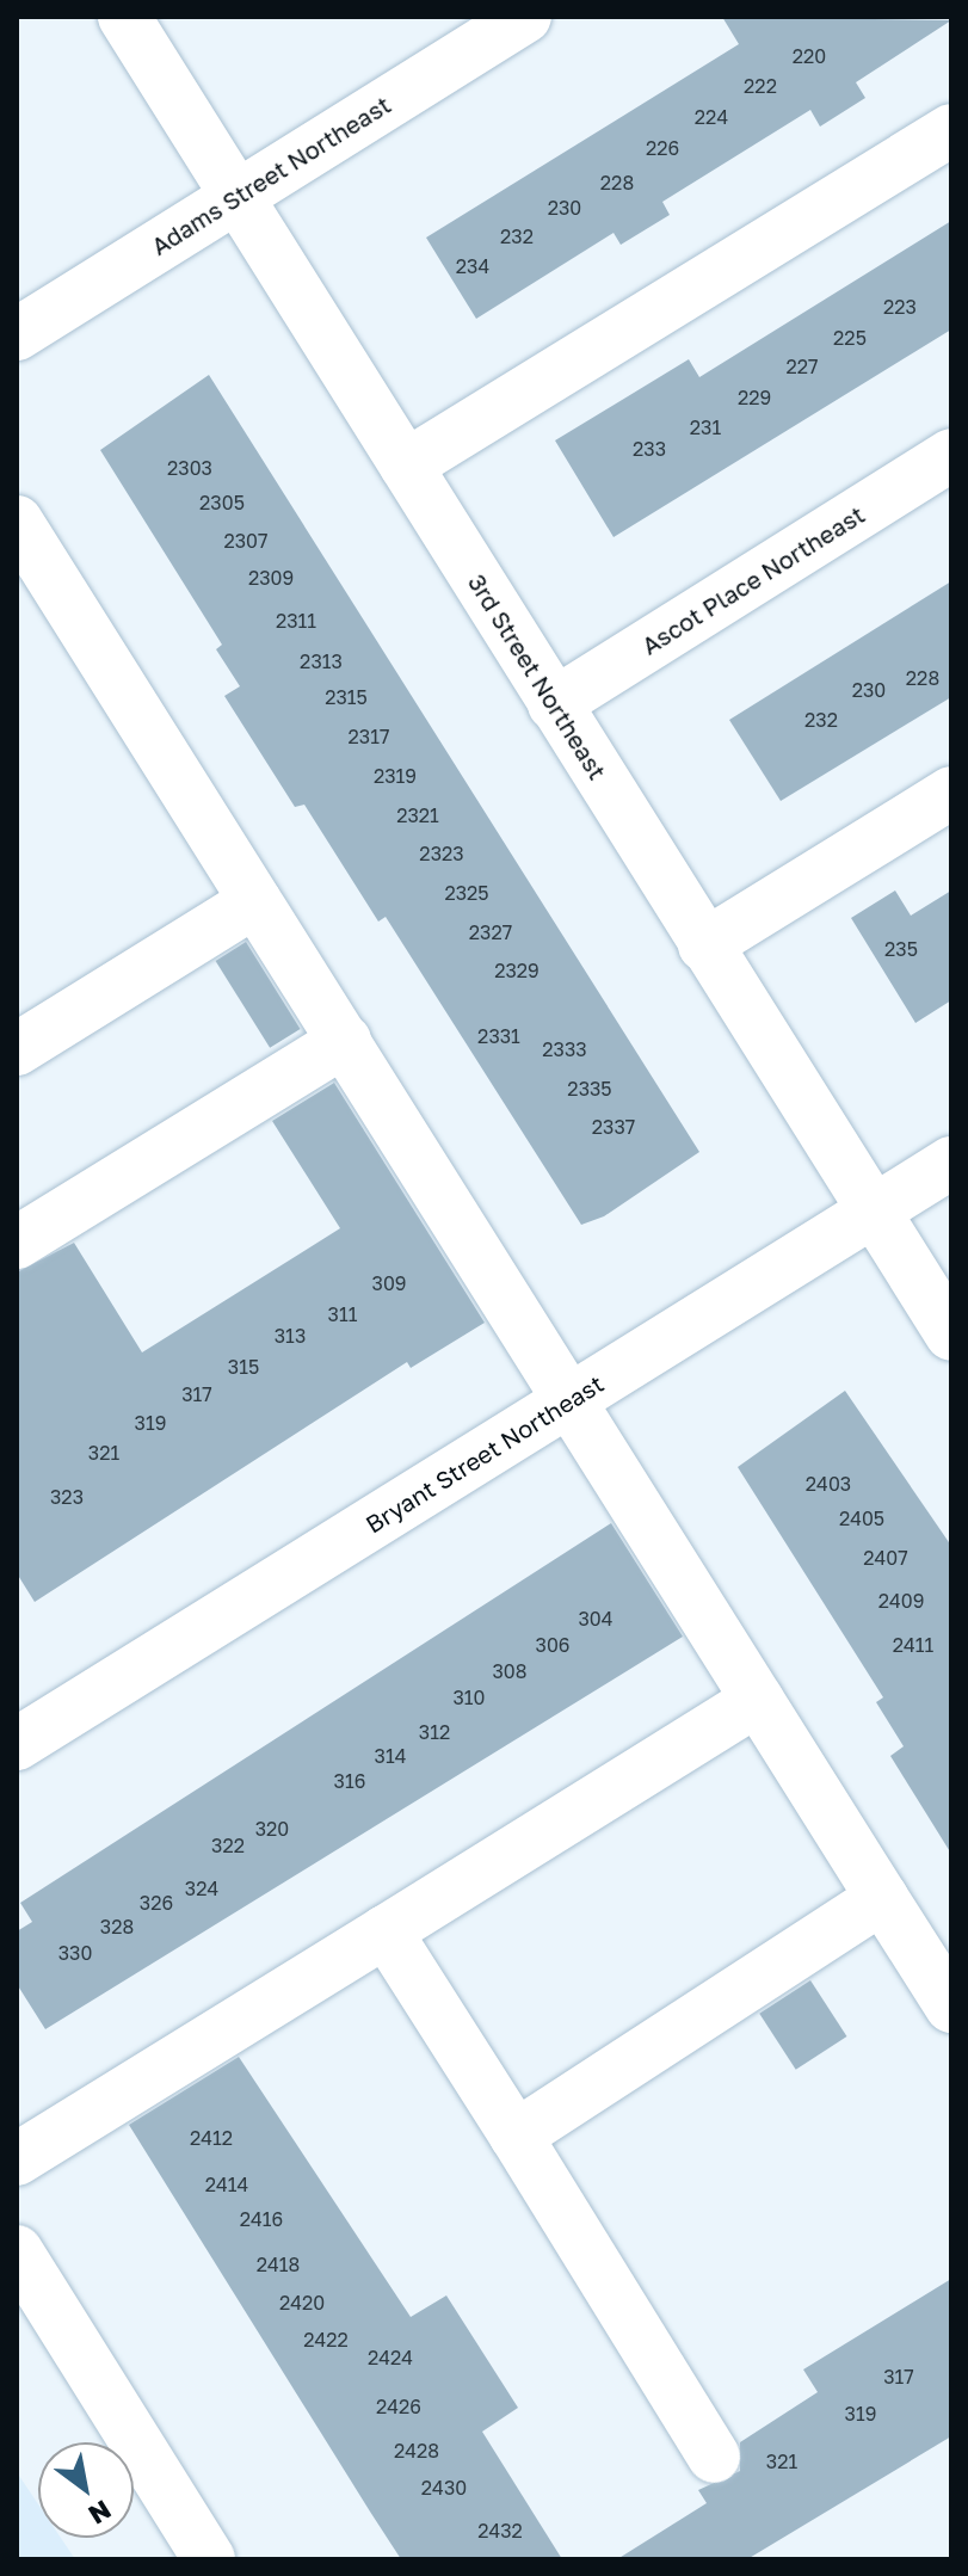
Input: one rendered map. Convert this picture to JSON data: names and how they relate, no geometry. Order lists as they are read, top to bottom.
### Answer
{
  "streets": {
    "street": [
      "Adams Street Northeast",
      "Ascot Place Northeast",
      "3rd Street Northeast",
      "Bryant Street Northeast"
    ]
  },
  "crossings": [
    ["Adams Street Northeast", "3rd Street Northeast"],
    ["Ascot Place Northeast", "3rd Street Northeast"],
    ["3rd Street Northeast", "Bryant Street Northeast"]
  ],
  "house_numbers": [
    "220",
    "222",
    "224",
    "226",
    "228",
    "230",
    "232",
    "234",
    "223",
    "225",
    "227",
    "229",
    "231",
    "233",
    "2303",
    "2305",
    "2307",
    "2309",
    "2311",
    "2313",
    "228",
    "230",
    "2315",
    "232",
    "2317",
    "2319",
    "2321",
    "2323",
    "2325",
    "2327",
    "235",
    "2329",
    "2331",
    "2333",
    "2335",
    "2337",
    "309",
    "311",
    "313",
    "315",
    "317",
    "319",
    "321",
    "2403",
    "323",
    "2405",
    "2407",
    "2409",
    "304",
    "306",
    "2411",
    "308",
    "310",
    "312",
    "314",
    "316",
    "320",
    "322",
    "324",
    "326",
    "328",
    "330",
    "2412",
    "2414",
    "2416",
    "2418",
    "2420",
    "2422",
    "2424",
    "317",
    "2426",
    "319",
    "2428",
    "321",
    "2430",
    "2432"
  ],
  "north": "bottom right"
}
